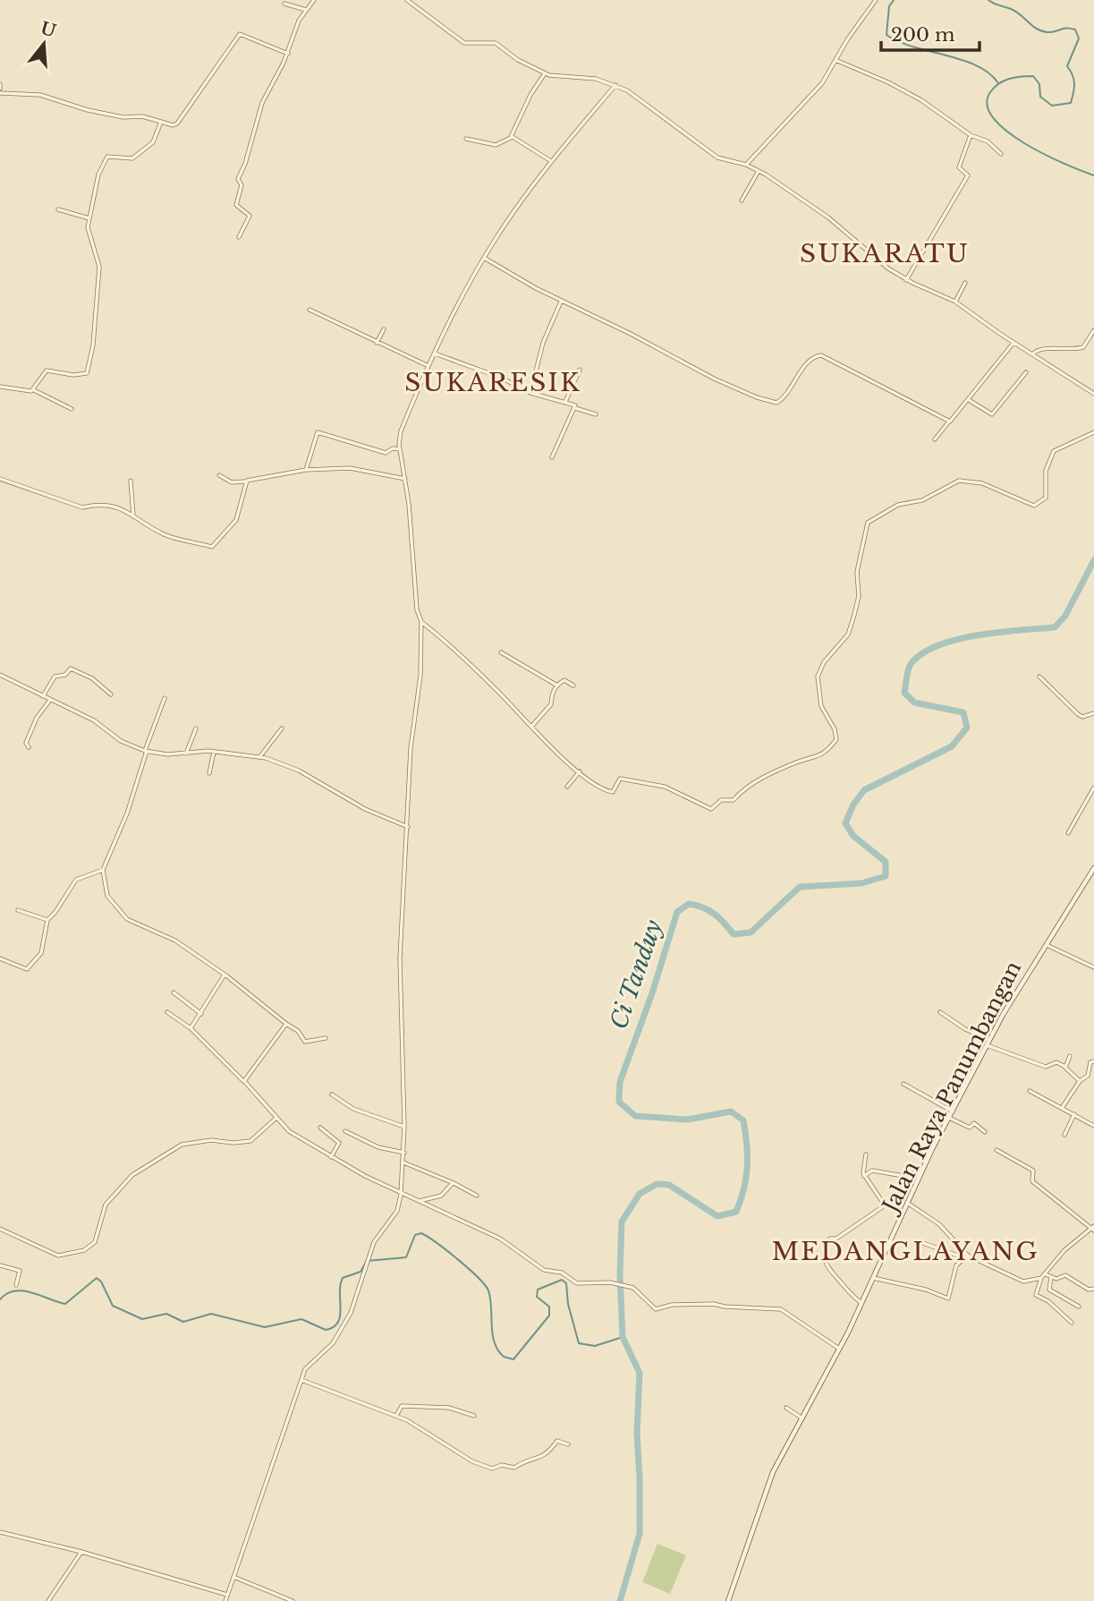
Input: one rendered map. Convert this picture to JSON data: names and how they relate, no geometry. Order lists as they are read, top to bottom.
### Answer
{
  "streets": {
    "main road": ["Jalan Raya Panumbangan"]
  },
  "districts": ["SUKARATU", "SUKARESIK", "MEDANGLAYANG"],
  "water": ["Ci Tanduy"],
  "scale_bar": "200 m",
  "north": "top"
}
